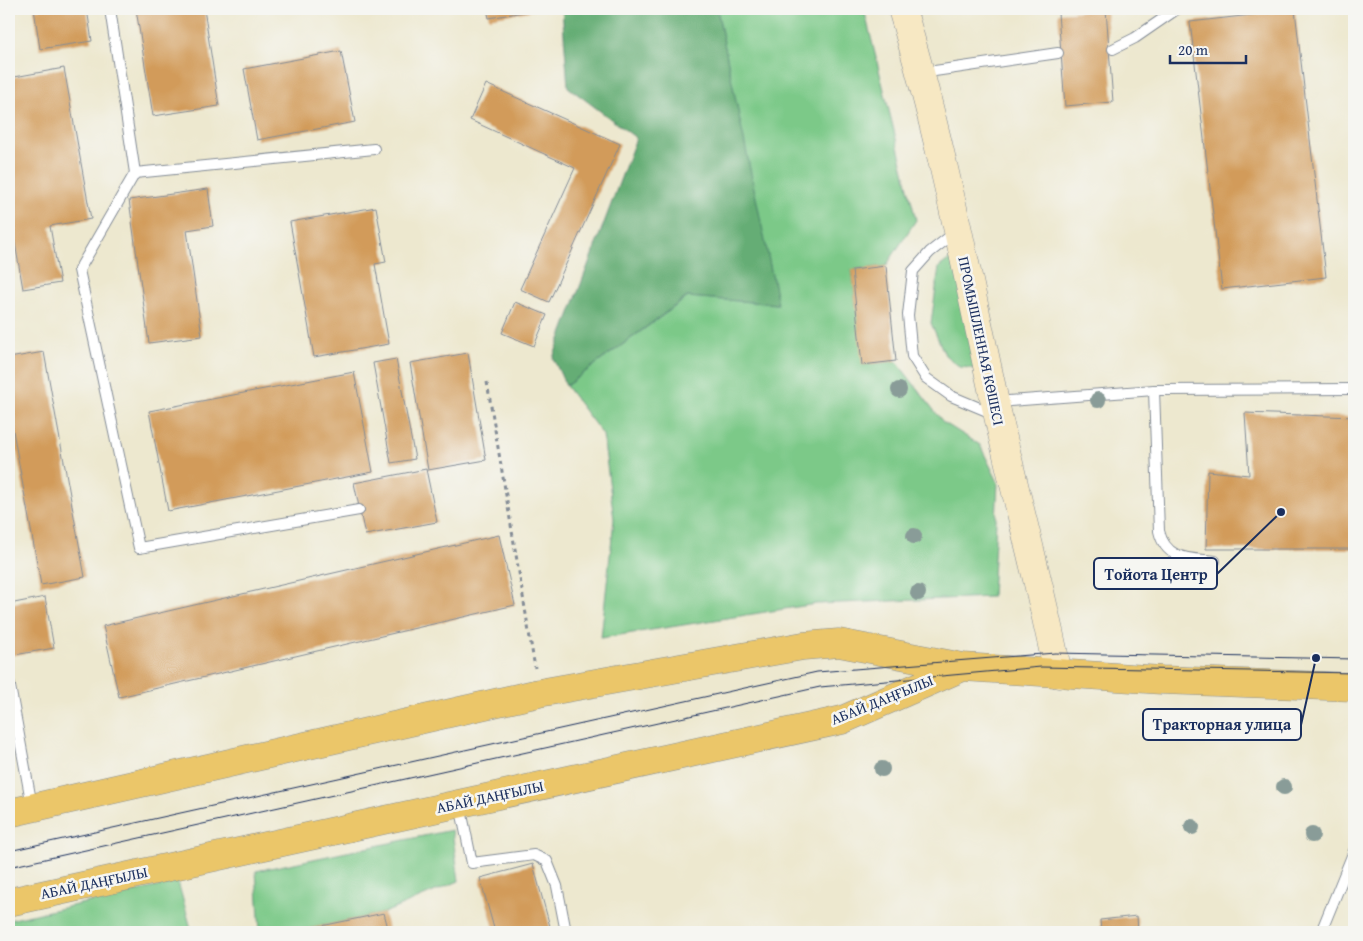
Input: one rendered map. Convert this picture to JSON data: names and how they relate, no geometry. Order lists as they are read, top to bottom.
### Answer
{
  "streets": {
    "main road": ["ПРОМЫШЛЕННАЯ КӨШЕСІ", "АБАЙ ДАҢҒЫЛЫ"]
  },
  "crossings": [
    ["ПРОМЫШЛЕННАЯ КӨШЕСІ", "АБАЙ ДАҢҒЫЛЫ"]
  ],
  "places": ["Тойота Центр", "Тракторная улица"],
  "scale_bar": "20 m"
}
